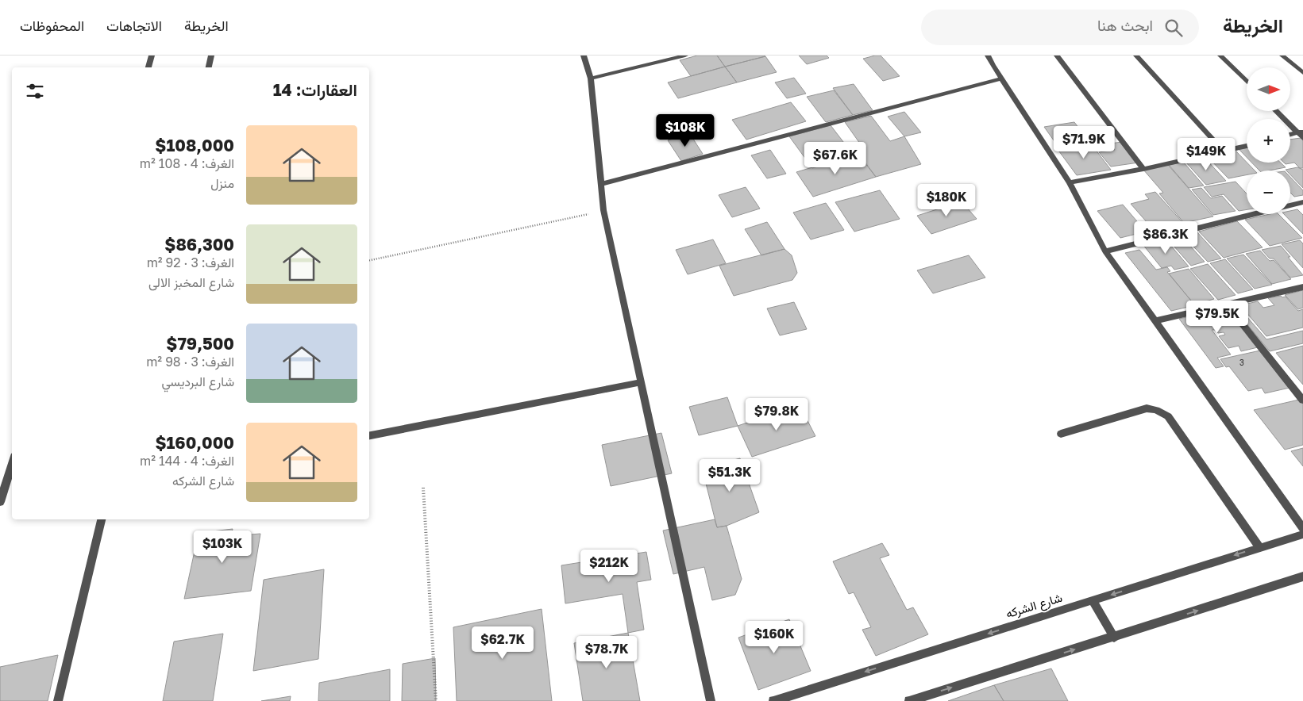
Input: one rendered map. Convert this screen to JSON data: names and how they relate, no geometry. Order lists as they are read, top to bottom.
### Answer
{
  "streets": {
    "street": ["شارع الشركه"]
  },
  "house_numbers": ["3"],
  "north": "right",
  "page": {
    "header": "الخريطة",
    "search": "ابحث هنا",
    "nav": ["الخريطة", "الاتجاهات", "المحفوظات"],
    "map_buttons": ["+", "−"],
    "heading": "العقارات: 14",
    "price": [
      "$108K",
      "$71.9K",
      "$149K",
      "$67.6K",
      "$180K",
      "$86.3K",
      "$79.5K",
      "$79.8K",
      "$51.3K",
      "$103K",
      "$212K",
      "$160K",
      "$62.7K",
      "$78.7K"
    ],
    "list": [
      {
        "name": "$108,000",
        "note": "الغرف: 4 · 108 m² · منزل"
      },
      {
        "name": "$86,300",
        "note": "الغرف: 3 · 92 m² · شارع المخبز الالى"
      },
      {
        "name": "$79,500",
        "note": "الغرف: 3 · 98 m² · شارع البرديسي"
      },
      {
        "name": "$160,000",
        "note": "الغرف: 4 · 144 m² · شارع الشركه"
      }
    ]
  }
}
